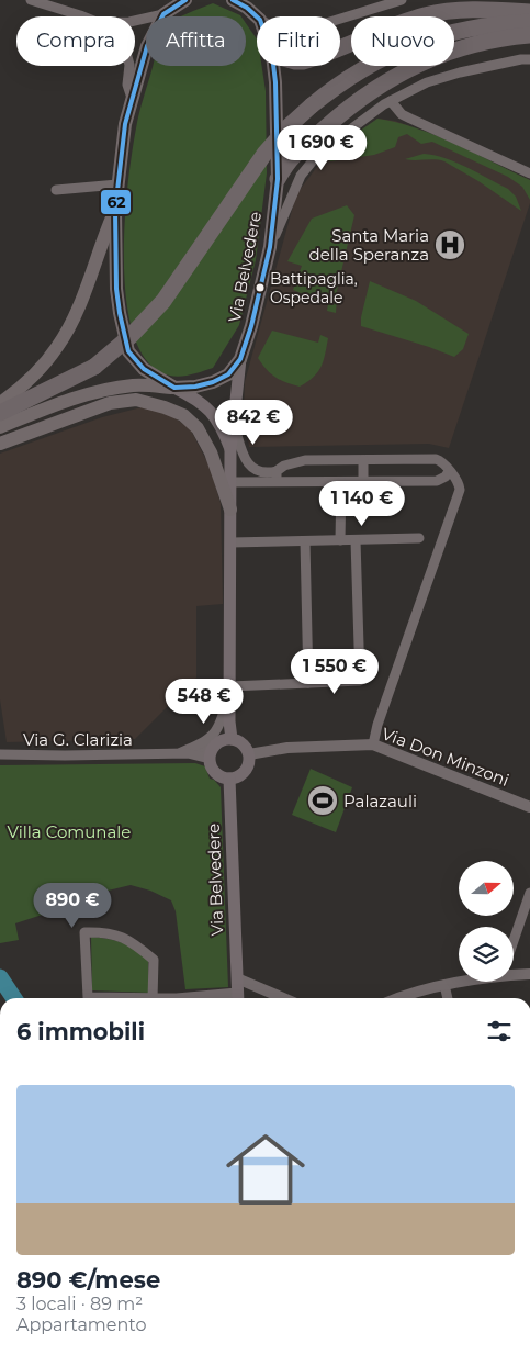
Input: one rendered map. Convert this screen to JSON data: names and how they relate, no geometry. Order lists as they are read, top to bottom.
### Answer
{
  "streets": {
    "main road": ["Via Belvedere"],
    "street": ["Via G. Clarizia", "Via Don Minzoni"]
  },
  "crossings": [
    ["Via Belvedere", "Via G. Clarizia"],
    ["Via Belvedere", "Via Don Minzoni"],
    ["Via G. Clarizia", "Via Don Minzoni"]
  ],
  "parks": ["Villa Comunale"],
  "places": {
    "hospital": ["Santa Maria della Speranza"],
    "other": ["Battipaglia, Ospedale"],
    "sports": ["Palazauli"]
  },
  "lines": ["transit line 62"],
  "north": "right",
  "page": {
    "chip": [
      "Compra",
      "Affitta",
      "Filtri",
      "Nuovo"
    ],
    "price": [
      "1 690 €",
      "842 €",
      "1 140 €",
      "1 550 €",
      "548 €",
      "890 €"
    ],
    "heading": "6 immobili",
    "list": [
      {
        "name": "890 €/mese",
        "note": "3 locali · 89 m² · Appartamento"
      }
    ]
  }
}
